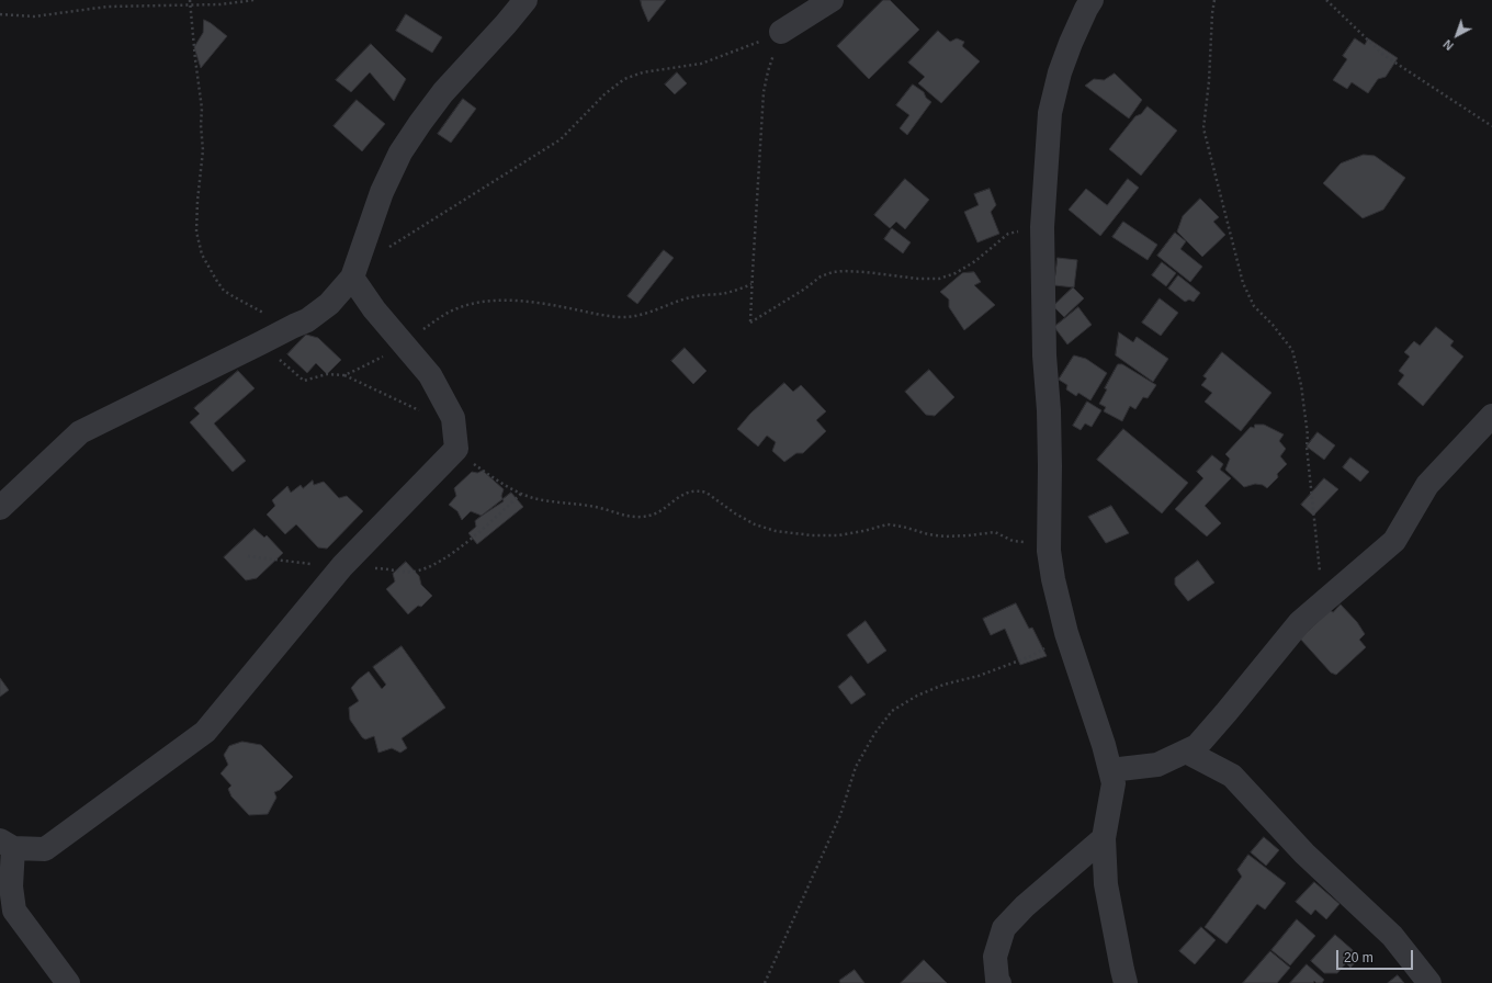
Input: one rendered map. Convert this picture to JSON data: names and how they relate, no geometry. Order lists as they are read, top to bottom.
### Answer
{
  "scale_bar": "20 m",
  "north": "bottom left"
}
